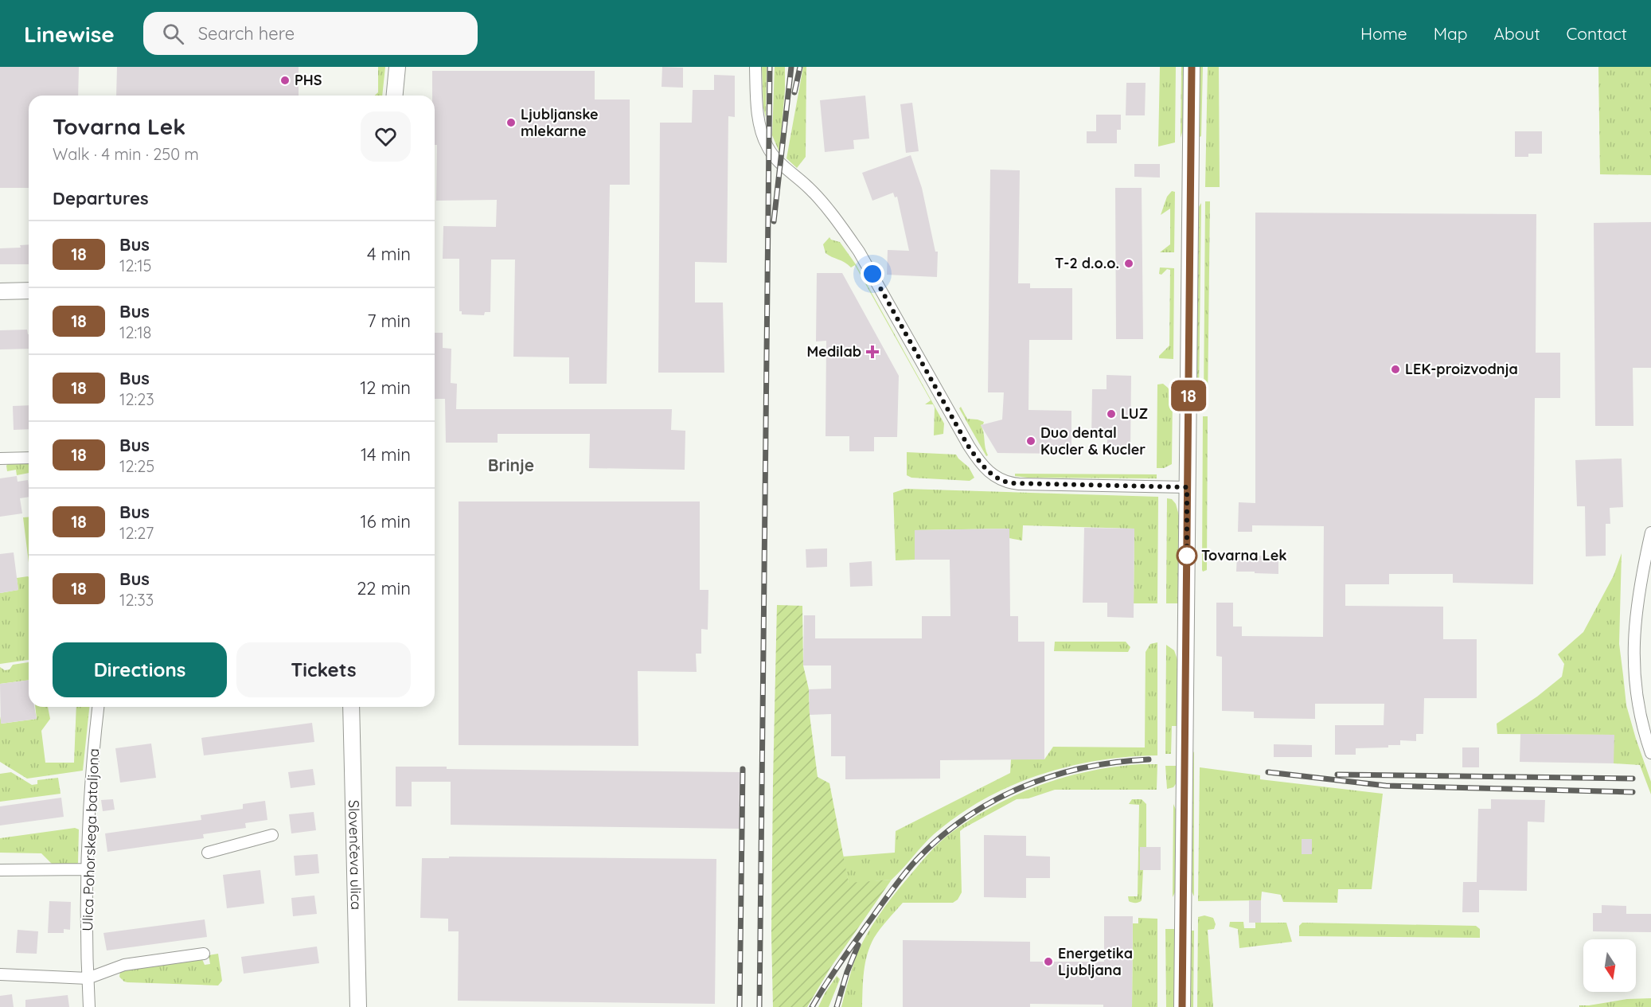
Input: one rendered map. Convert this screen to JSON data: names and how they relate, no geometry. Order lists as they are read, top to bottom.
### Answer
{
  "streets": {
    "street": ["Ulica Pohorskega bataljona", "Slovenčeva ulica"]
  },
  "districts": ["Brinje"],
  "places": {
    "other": [
      "PHS",
      "Ljubljanske mlekarne",
      "T-2 d.o.o.",
      "LEK-proizvodnja",
      "LUZ",
      "Duo dental Kucler & Kucler",
      "Tovarna Lek",
      "Energetika Ljubljana"
    ],
    "health": ["Medilab"]
  },
  "lines": ["bus line 18"],
  "north": "bottom",
  "page": {
    "header": "Linewise",
    "search": "Search here",
    "nav": [
      "Home",
      "Map",
      "About",
      "Contact"
    ],
    "on_map": "18",
    "heading": [
      ["Tovarna Lek", "Walk · 4 min · 250 m"],
      "Departures"
    ],
    "list": [
      {
        "mark": "18",
        "name": "Bus",
        "note": "12:15",
        "value": "4 min"
      },
      {
        "mark": "18",
        "name": "Bus",
        "note": "12:18",
        "value": "7 min"
      },
      {
        "mark": "18",
        "name": "Bus",
        "note": "12:23",
        "value": "12 min"
      },
      {
        "mark": "18",
        "name": "Bus",
        "note": "12:25",
        "value": "14 min"
      },
      {
        "mark": "18",
        "name": "Bus",
        "note": "12:27",
        "value": "16 min"
      },
      {
        "mark": "18",
        "name": "Bus",
        "note": "12:33",
        "value": "22 min"
      }
    ],
    "buttons": ["Directions", "Tickets"]
  }
}
